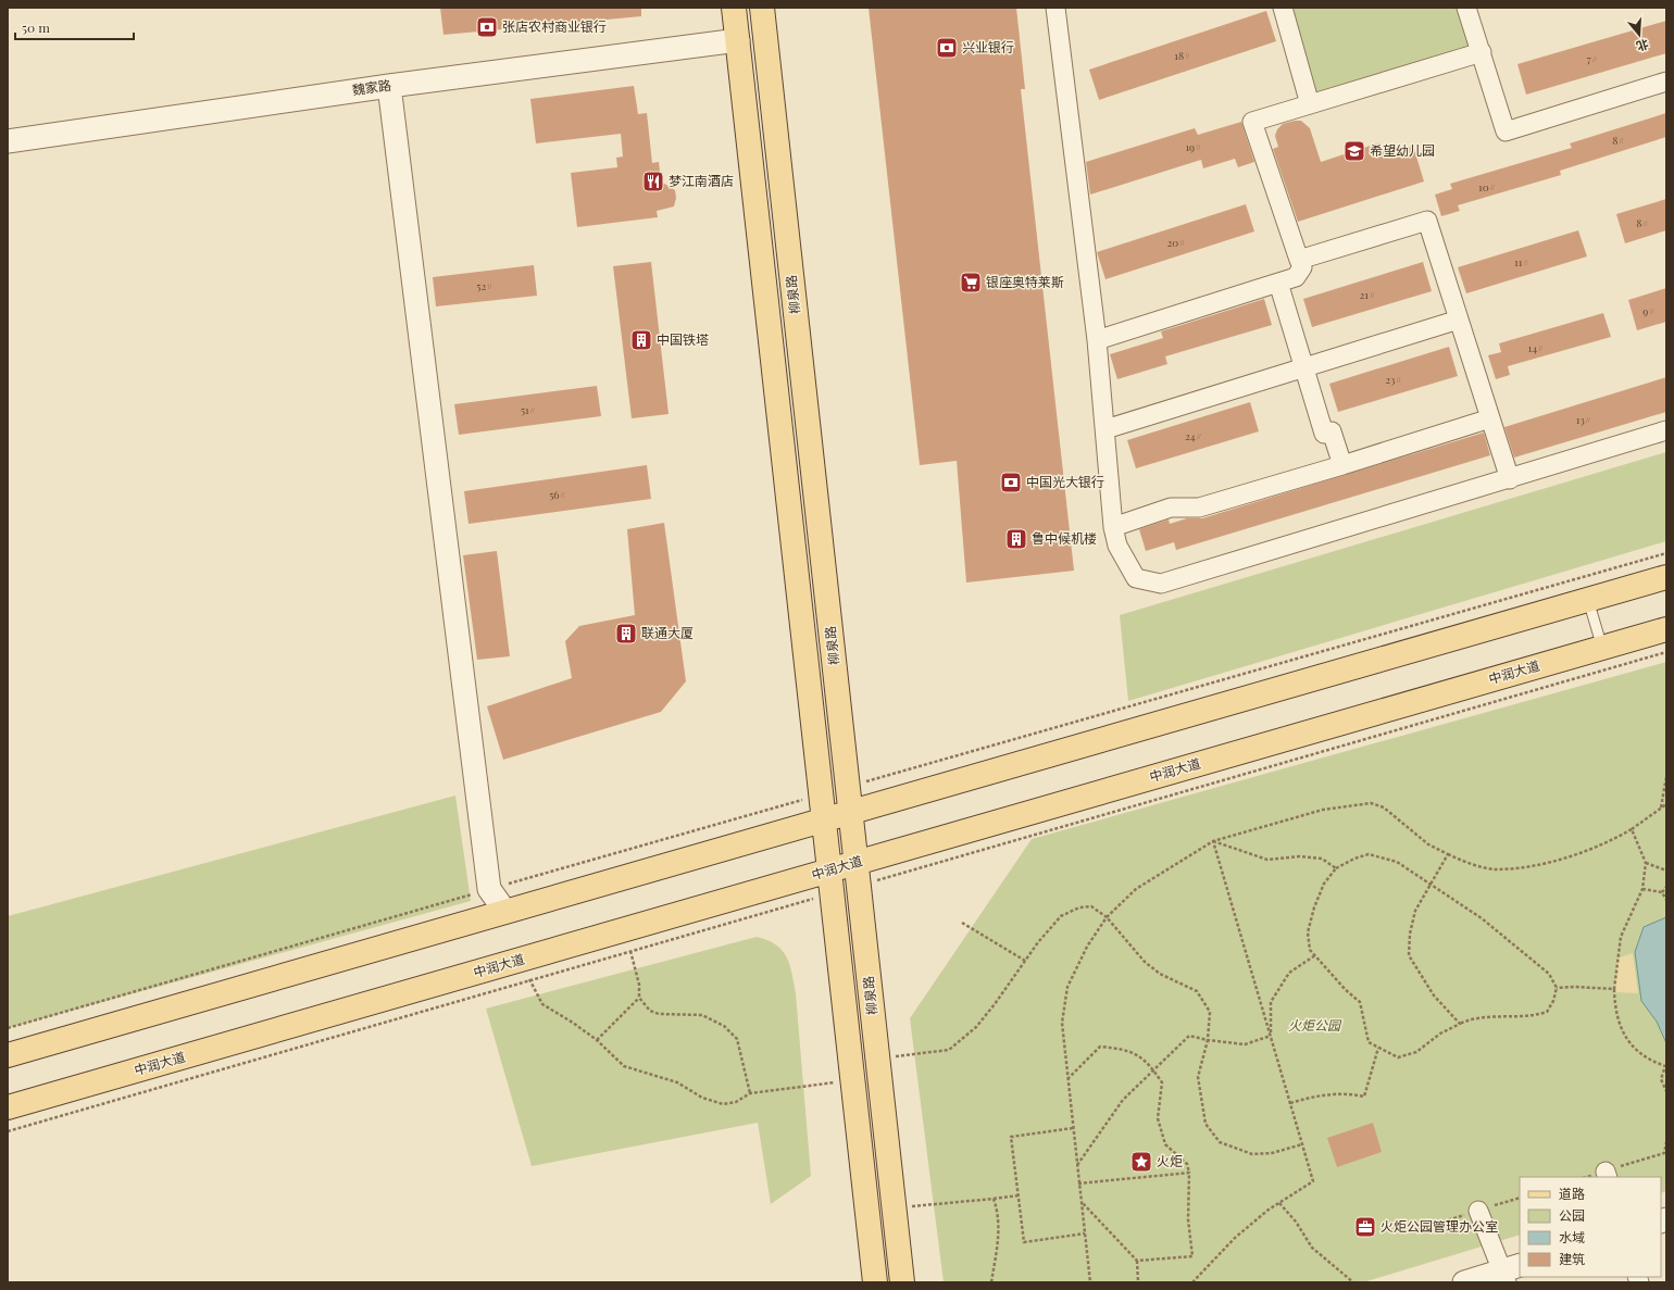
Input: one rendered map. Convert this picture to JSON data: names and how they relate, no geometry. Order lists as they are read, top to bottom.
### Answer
{
  "streets": {
    "main road": ["柳泉路", "中润大道"],
    "street": ["魏家路"]
  },
  "crossings": [
    ["柳泉路", "中润大道"]
  ],
  "parks": ["火炬公园"],
  "places": {
    "bank": ["张店农村商业银行", "兴业银行", "中国光大银行"],
    "school or university": ["希望幼儿园"],
    "restaurant": ["梦江南酒店"],
    "supermarket": ["银座奥特莱斯"],
    "building": ["中国铁塔", "鲁中候机楼", "联通大厦"],
    "place": ["火炬"],
    "office": ["火炬公园管理办公室"]
  },
  "house_numbers": [
    "18#",
    "7#",
    "8#",
    "19#",
    "10#",
    "8#",
    "20#",
    "11#",
    "52#",
    "21#",
    "9#",
    "14#",
    "23#",
    "51#",
    "13#",
    "24#",
    "56#"
  ],
  "legend": [
    "道路",
    "公园",
    "水域",
    "建筑"
  ],
  "scale_bar": "50 m",
  "north": "bottom"
}
